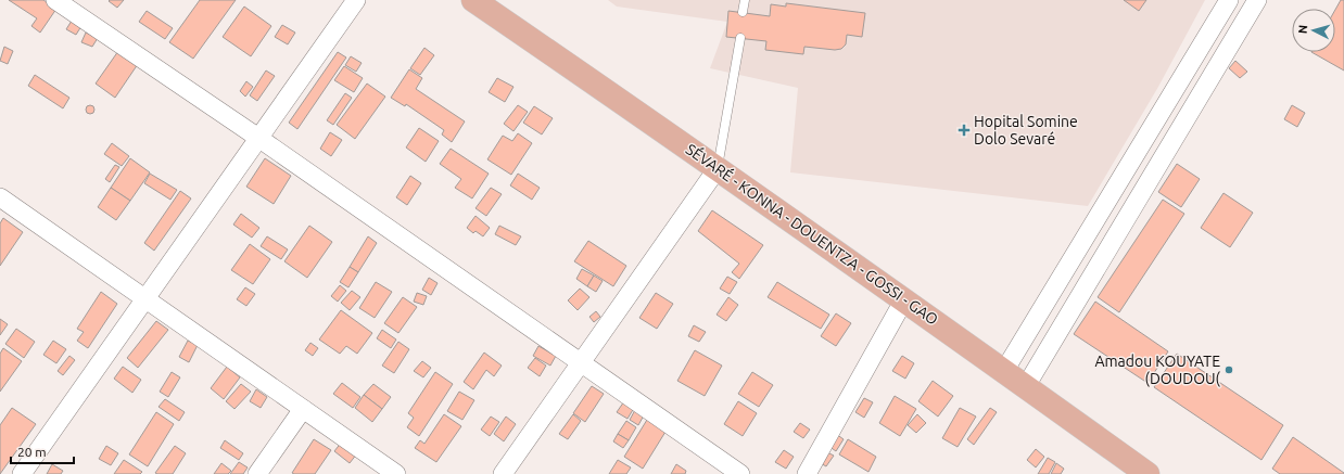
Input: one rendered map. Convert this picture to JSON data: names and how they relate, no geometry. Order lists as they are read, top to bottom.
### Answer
{
  "streets": {
    "main road": ["SÉVARÉ - KONNA - DOUENTZA - GOSSI - GAO"]
  },
  "places": {
    "health": ["Hopital Somine Dolo Sevaré"],
    "other": ["Amadou KOUYATE (DOUDOU("]
  },
  "scale_bar": "20 m",
  "north": "left"
}
